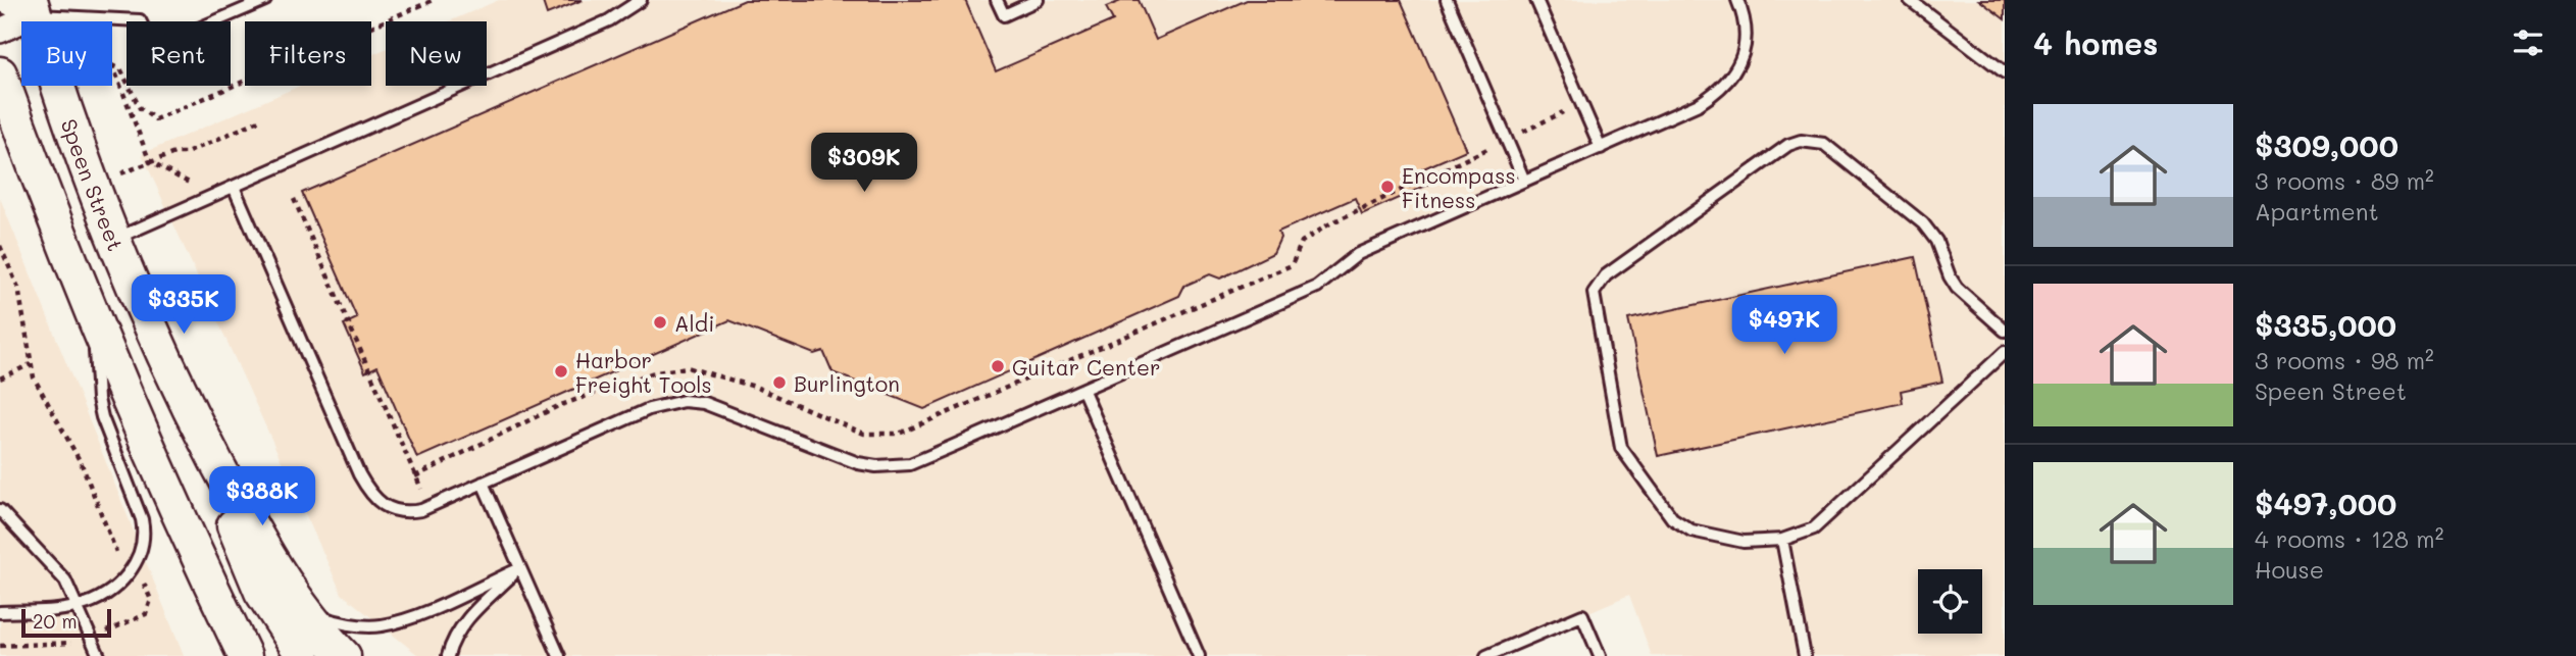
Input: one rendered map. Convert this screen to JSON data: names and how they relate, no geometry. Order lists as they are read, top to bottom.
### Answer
{
  "streets": {
    "main road": ["Speen Street"]
  },
  "places": [
    "Encompass Fitness",
    "Aldi",
    "Guitar Center",
    "Harbor Freight Tools",
    "Burlington"
  ],
  "scale_bar": "20 m",
  "page": {
    "heading": "4 homes",
    "chip": [
      "Buy",
      "Rent",
      "Filters",
      "New"
    ],
    "list": [
      {
        "name": "$309,000",
        "note": "3 rooms · 89 m² · Apartment"
      },
      {
        "name": "$335,000",
        "note": "3 rooms · 98 m² · Speen Street"
      },
      {
        "name": "$497,000",
        "note": "4 rooms · 128 m² · House"
      }
    ],
    "price": [
      "$309K",
      "$335K",
      "$497K",
      "$388K"
    ],
    "scale": "20 m"
  }
}
